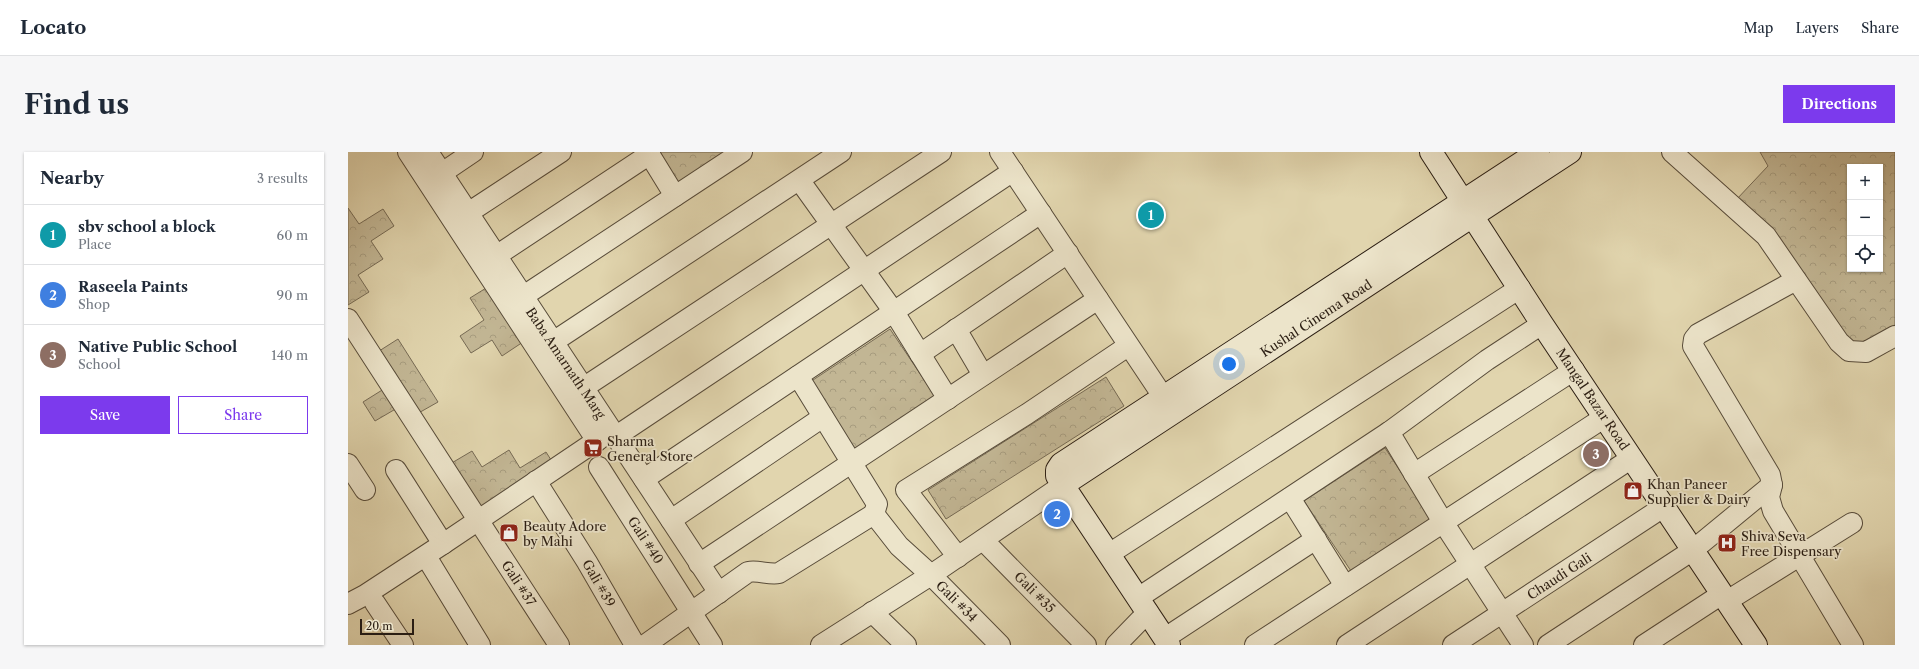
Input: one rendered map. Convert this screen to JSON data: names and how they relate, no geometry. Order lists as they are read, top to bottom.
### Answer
{
  "streets": {
    "street": [
      "Kushal Cinema Road",
      "Baba Amarnath Marg",
      "Mangal Bazar Road",
      "Gali #40",
      "Chaudi Gali",
      "Gali #37",
      "Gali #39",
      "Gali #35",
      "Gali #34"
    ]
  },
  "crossings": [
    ["Kushal Cinema Road", "Mangal Bazar Road"],
    ["Mangal Bazar Road", "Chaudi Gali"]
  ],
  "places": {
    "supermarket": ["Sharma General Store"],
    "shop": ["Khan Paneer Supplier & Dairy", "Beauty Adore by Mahi"],
    "hospital": ["Shiva Seva Free Dispensary"]
  },
  "scale_bar": "20 m",
  "page": {
    "header": "Locato",
    "nav": ["Map", "Layers", "Share"],
    "buttons": [
      "Directions",
      ["Save", "Share"]
    ],
    "title": "Find us",
    "heading": ["Nearby", "3 results"],
    "map_buttons": ["+", "−"],
    "pins": ["1", "3", "2"],
    "list": [
      {
        "mark": "1",
        "name": "sbv school a block",
        "note": "Place",
        "value": "60 m"
      },
      {
        "mark": "2",
        "name": "Raseela Paints",
        "note": "Shop",
        "value": "90 m"
      },
      {
        "mark": "3",
        "name": "Native Public School",
        "note": "School",
        "value": "140 m"
      }
    ],
    "scale": "20 m"
  }
}
